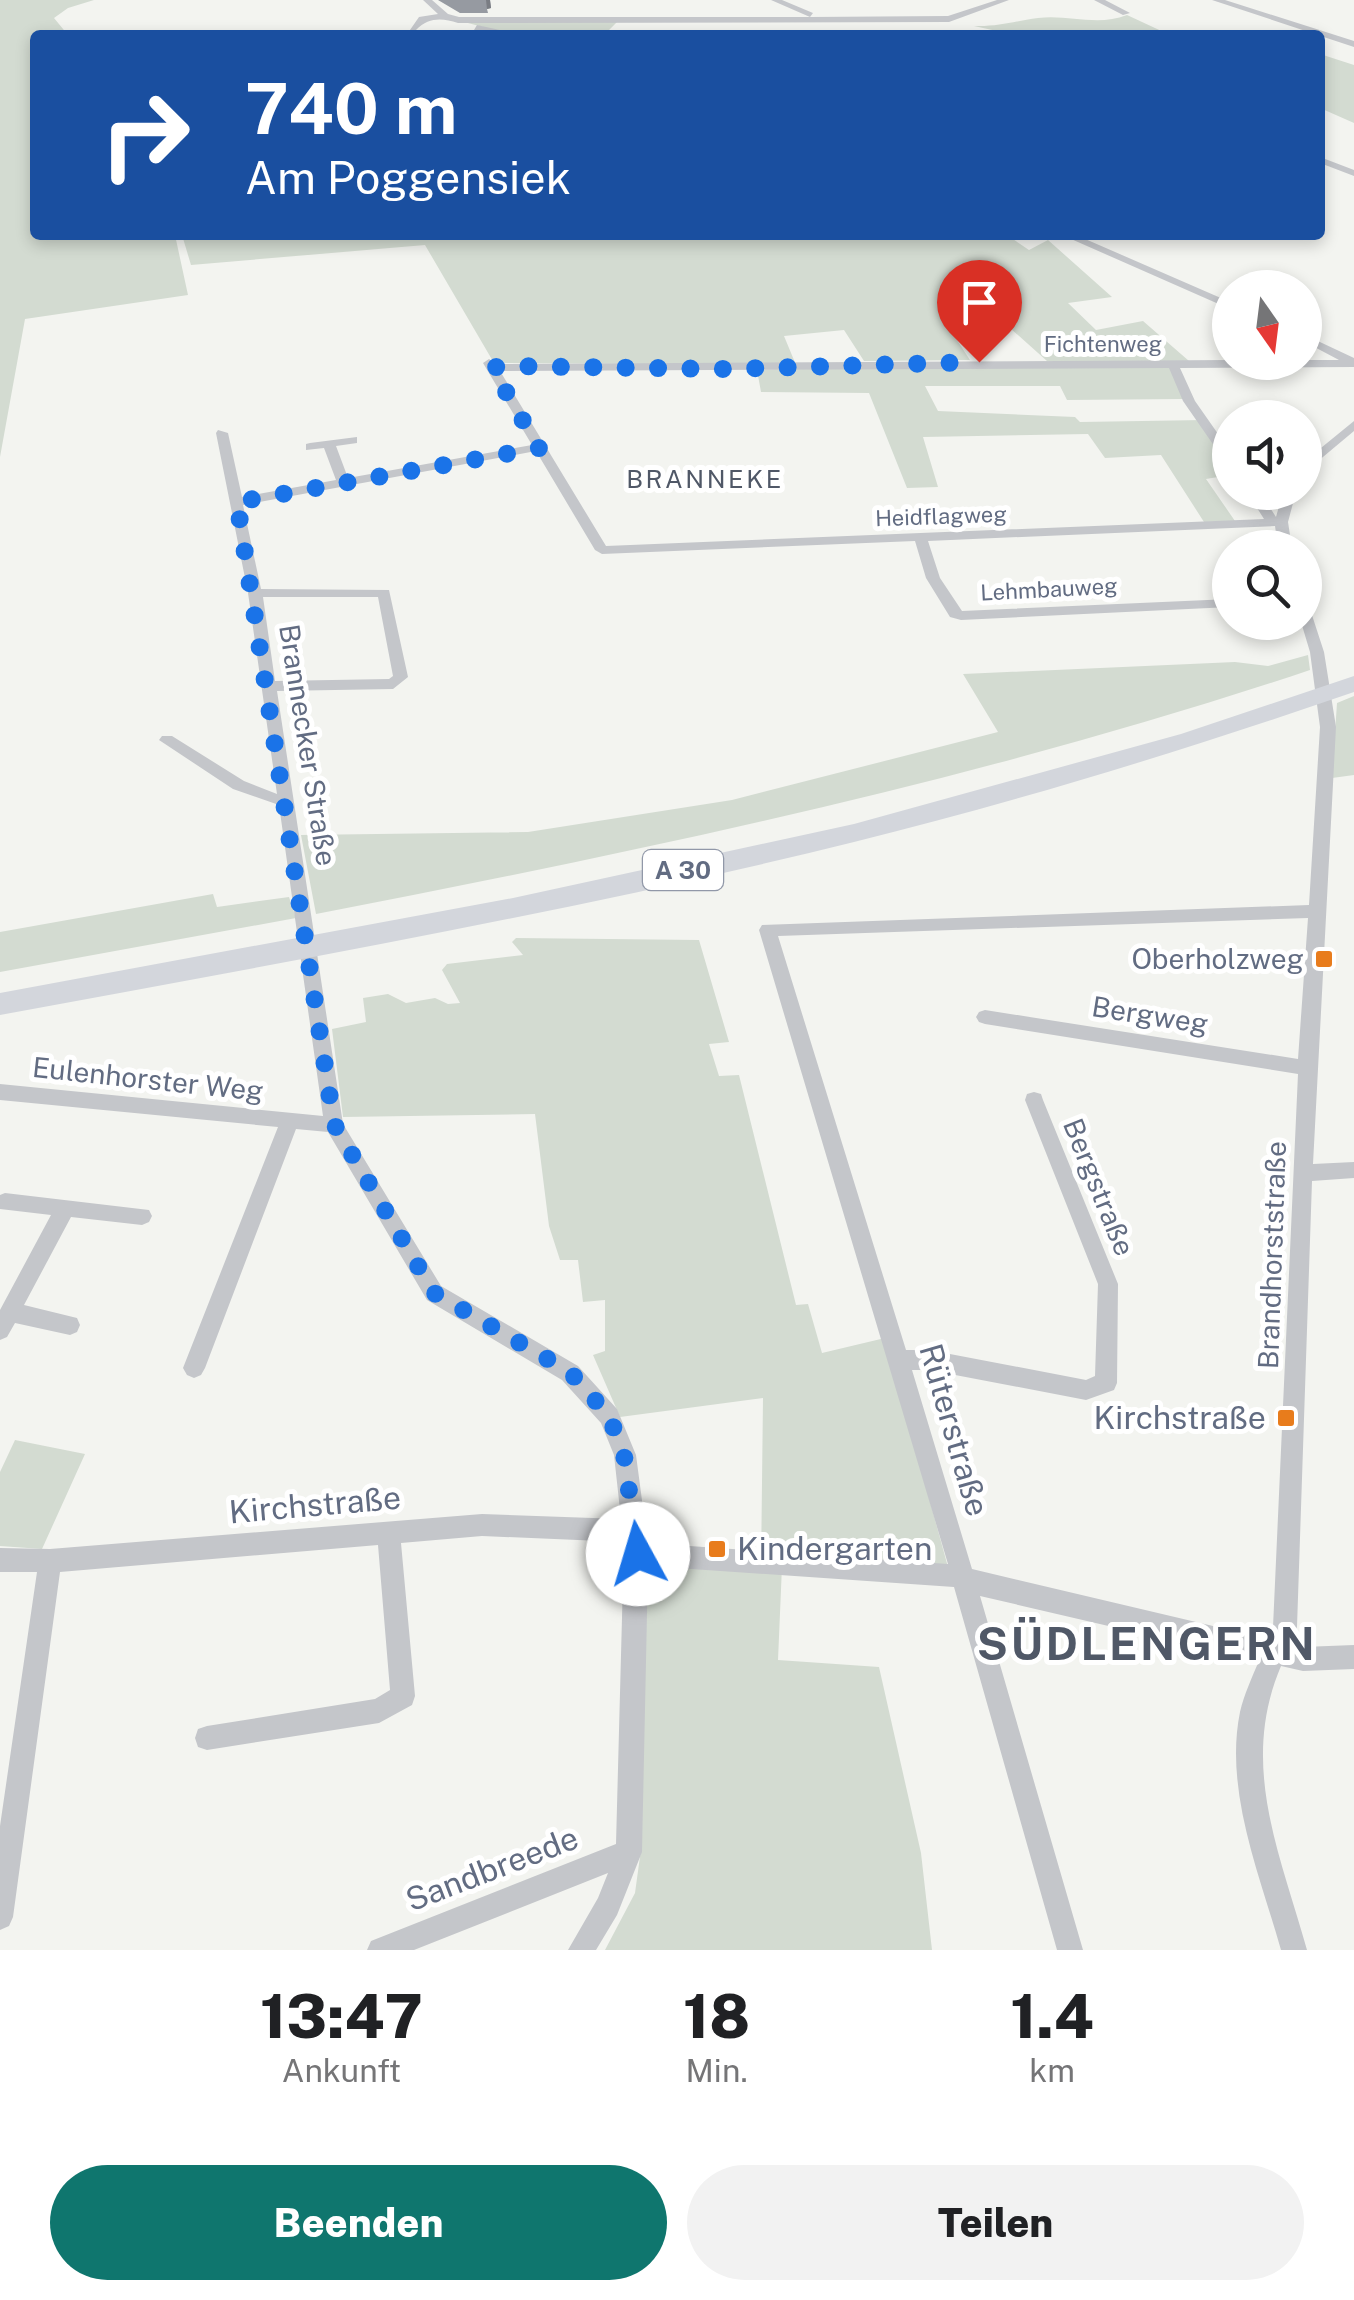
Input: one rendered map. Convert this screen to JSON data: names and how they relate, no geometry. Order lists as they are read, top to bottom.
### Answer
{
  "streets": {
    "highway": ["A 30"],
    "street": [
      "Fichtenweg",
      "Heidflagweg",
      "Lehmbauweg",
      "Brannecker Straße",
      "Bergweg",
      "Eulenhorster Weg",
      "Bergstraße",
      "Brandhorststraße",
      "Rüterstraße",
      "Kirchstraße",
      "Sandbreede"
    ]
  },
  "crossings": [
    ["Fichtenweg", "Heidflagweg"],
    ["Heidflagweg", "Lehmbauweg"],
    ["Brannecker Straße", "Eulenhorster Weg"],
    ["Brannecker Straße", "Kirchstraße"],
    ["Brannecker Straße", "Sandbreede"],
    ["Bergweg", "Brandhorststraße"],
    ["Bergstraße", "Rüterstraße"],
    ["Brandhorststraße", "Rüterstraße"],
    ["Brandhorststraße", "Kirchstraße"],
    ["Rüterstraße", "Kirchstraße"]
  ],
  "districts": ["BRANNEKE", "SÜDLENGERN"],
  "places": {
    "transit": ["Oberholzweg", "Kirchstraße", "Kindergarten"]
  },
  "north": "bottom",
  "page": {
    "turn": ["740 m", "Am Poggensiek"],
    "eta": [
      "13:47",
      "Ankunft",
      "18",
      "Min.",
      "1.4",
      "km"
    ],
    "buttons": ["Beenden", "Teilen"]
  }
}
